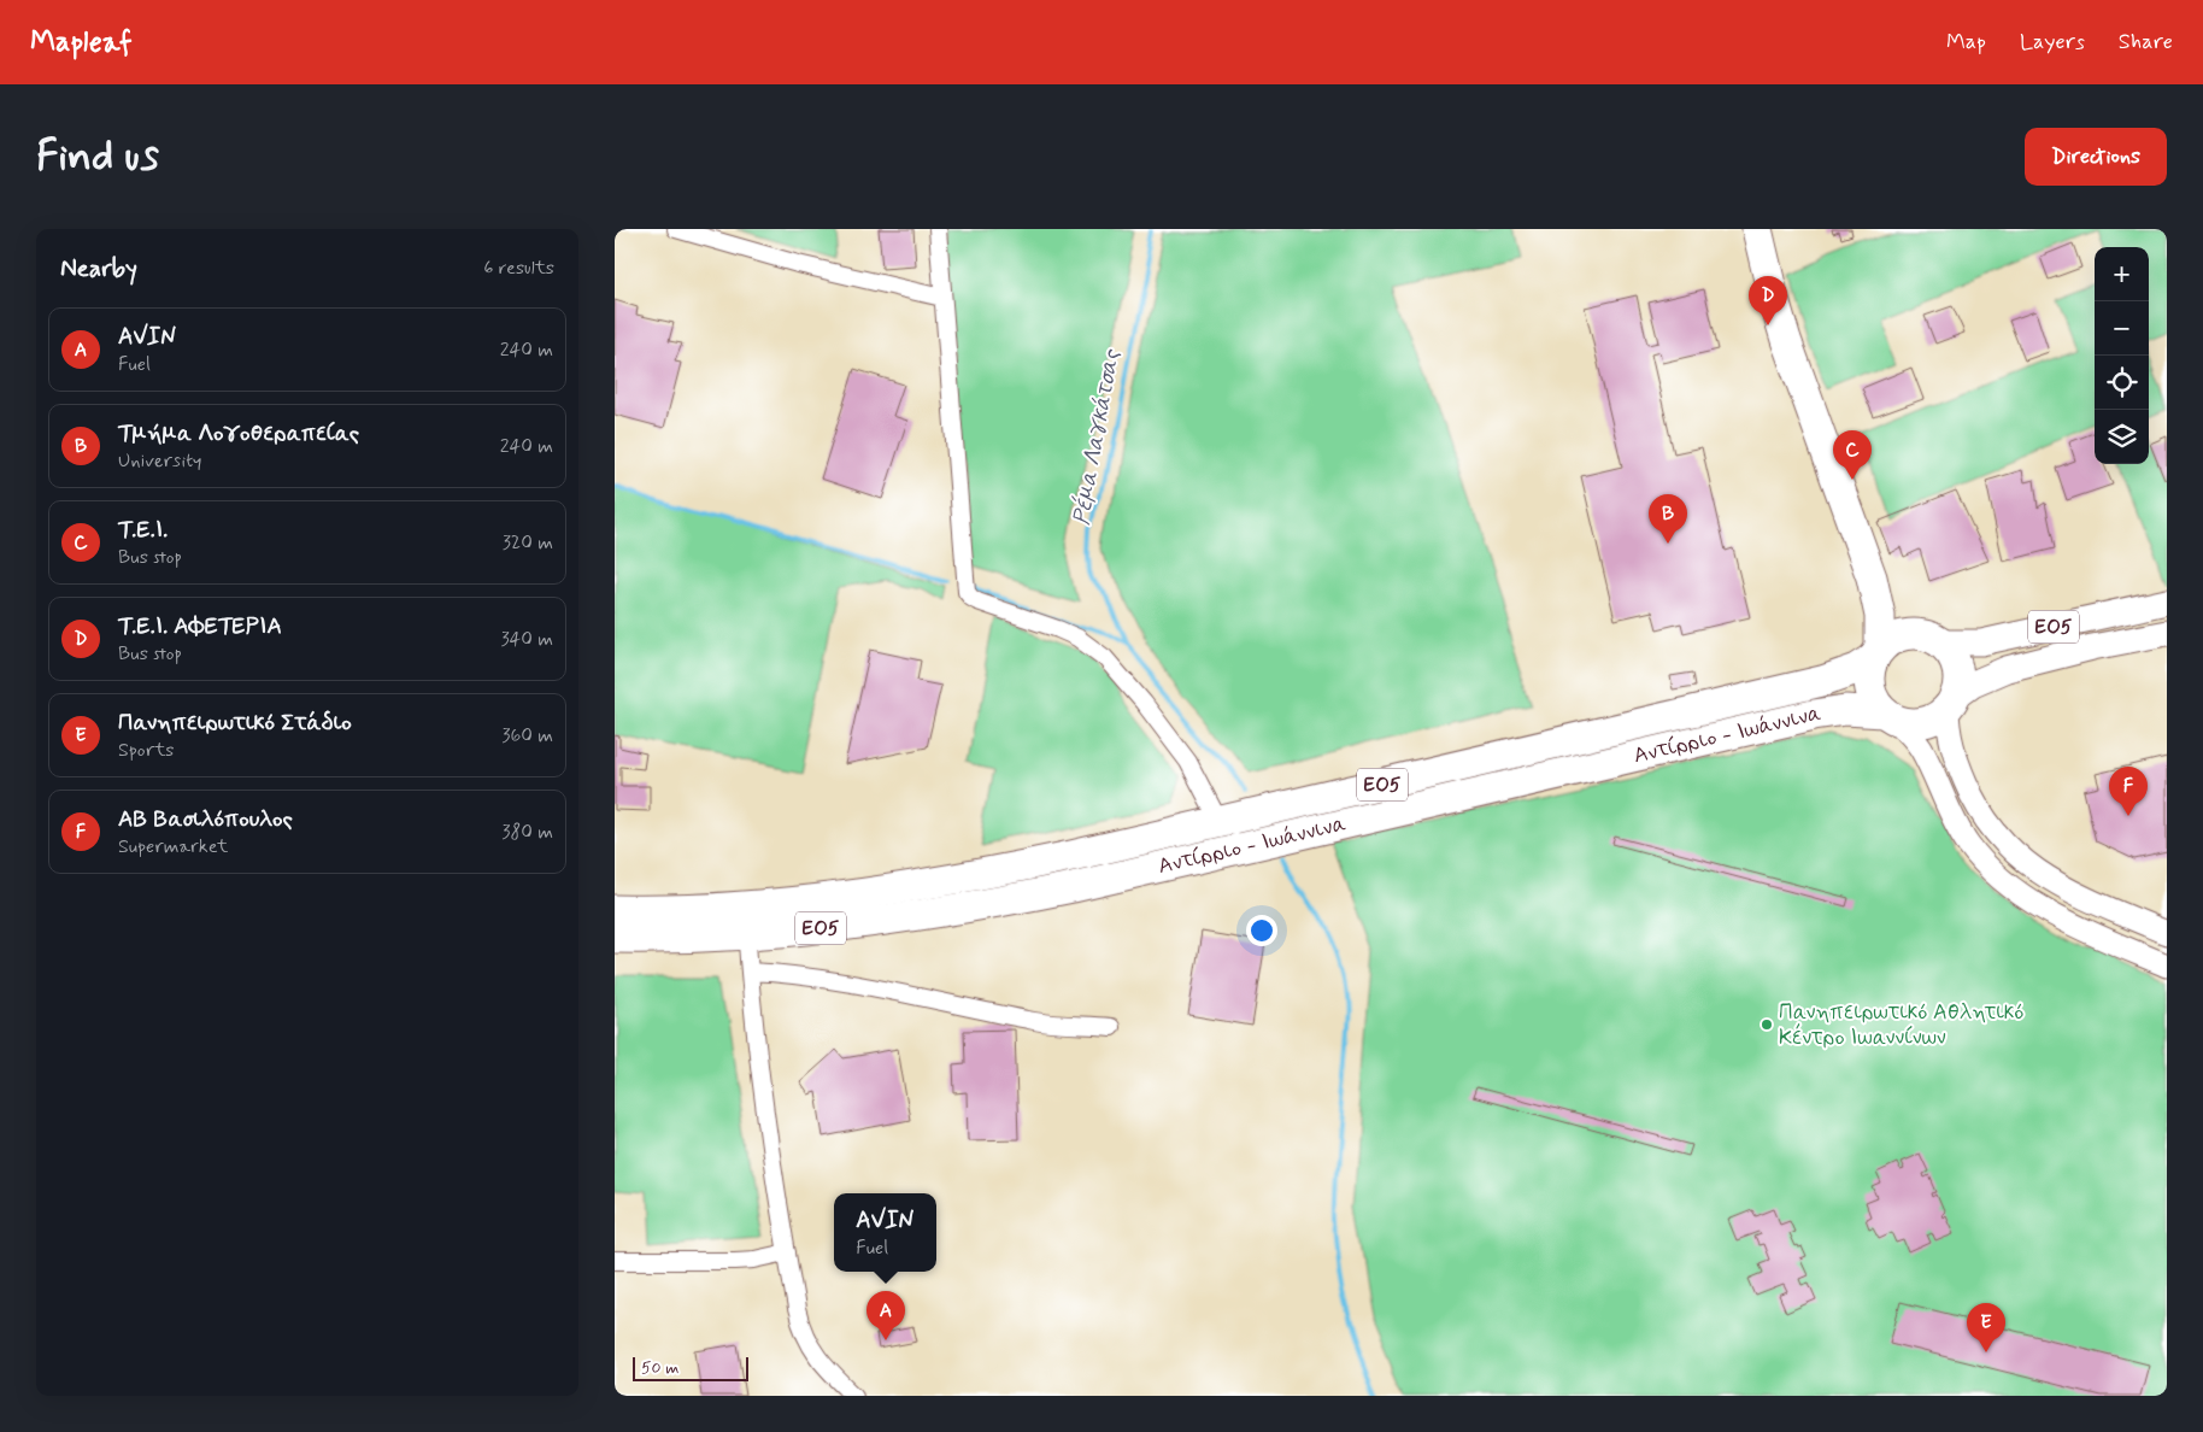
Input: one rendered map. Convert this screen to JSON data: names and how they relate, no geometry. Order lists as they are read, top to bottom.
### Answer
{
  "streets": {
    "highway": ["ΕΟ5", "Αντίρριο - Ιωάννινα"]
  },
  "crossings": [
    ["ΕΟ5", "Αντίρριο - Ιωάννινα"]
  ],
  "water": ["Ρέμα Λαγκάτσας"],
  "places": ["Πανηπειρωτικό Αθλητικό Κέντρο Ιωαννίνων"],
  "scale_bar": "50 m",
  "page": {
    "header": "Mapleaf",
    "nav": ["Map", "Layers", "Share"],
    "buttons": "Directions",
    "title": "Find us",
    "heading": ["Nearby", "6 results"],
    "map_buttons": ["+", "−"],
    "pins": [
      "D",
      "C",
      "B",
      "F",
      "A",
      "E"
    ],
    "list": [
      {
        "mark": "A",
        "name": "AVIN",
        "note": "Fuel",
        "value": "240 m"
      },
      {
        "mark": "B",
        "name": "Τμήμα Λογοθεραπείας",
        "note": "University",
        "value": "240 m"
      },
      {
        "mark": "C",
        "name": "Τ.Ε.Ι.",
        "note": "Bus stop",
        "value": "320 m"
      },
      {
        "mark": "D",
        "name": "Τ.Ε.Ι. ΑΦΕΤΕΡΙΑ",
        "note": "Bus stop",
        "value": "340 m"
      },
      {
        "mark": "E",
        "name": "Πανηπειρωτικό Στάδιο",
        "note": "Sports",
        "value": "360 m"
      },
      {
        "mark": "F",
        "name": "ΑΒ Βασιλόπουλος",
        "note": "Supermarket",
        "value": "380 m"
      }
    ],
    "popup": ["AVIN", "Fuel"],
    "scale": "50 m"
  }
}
